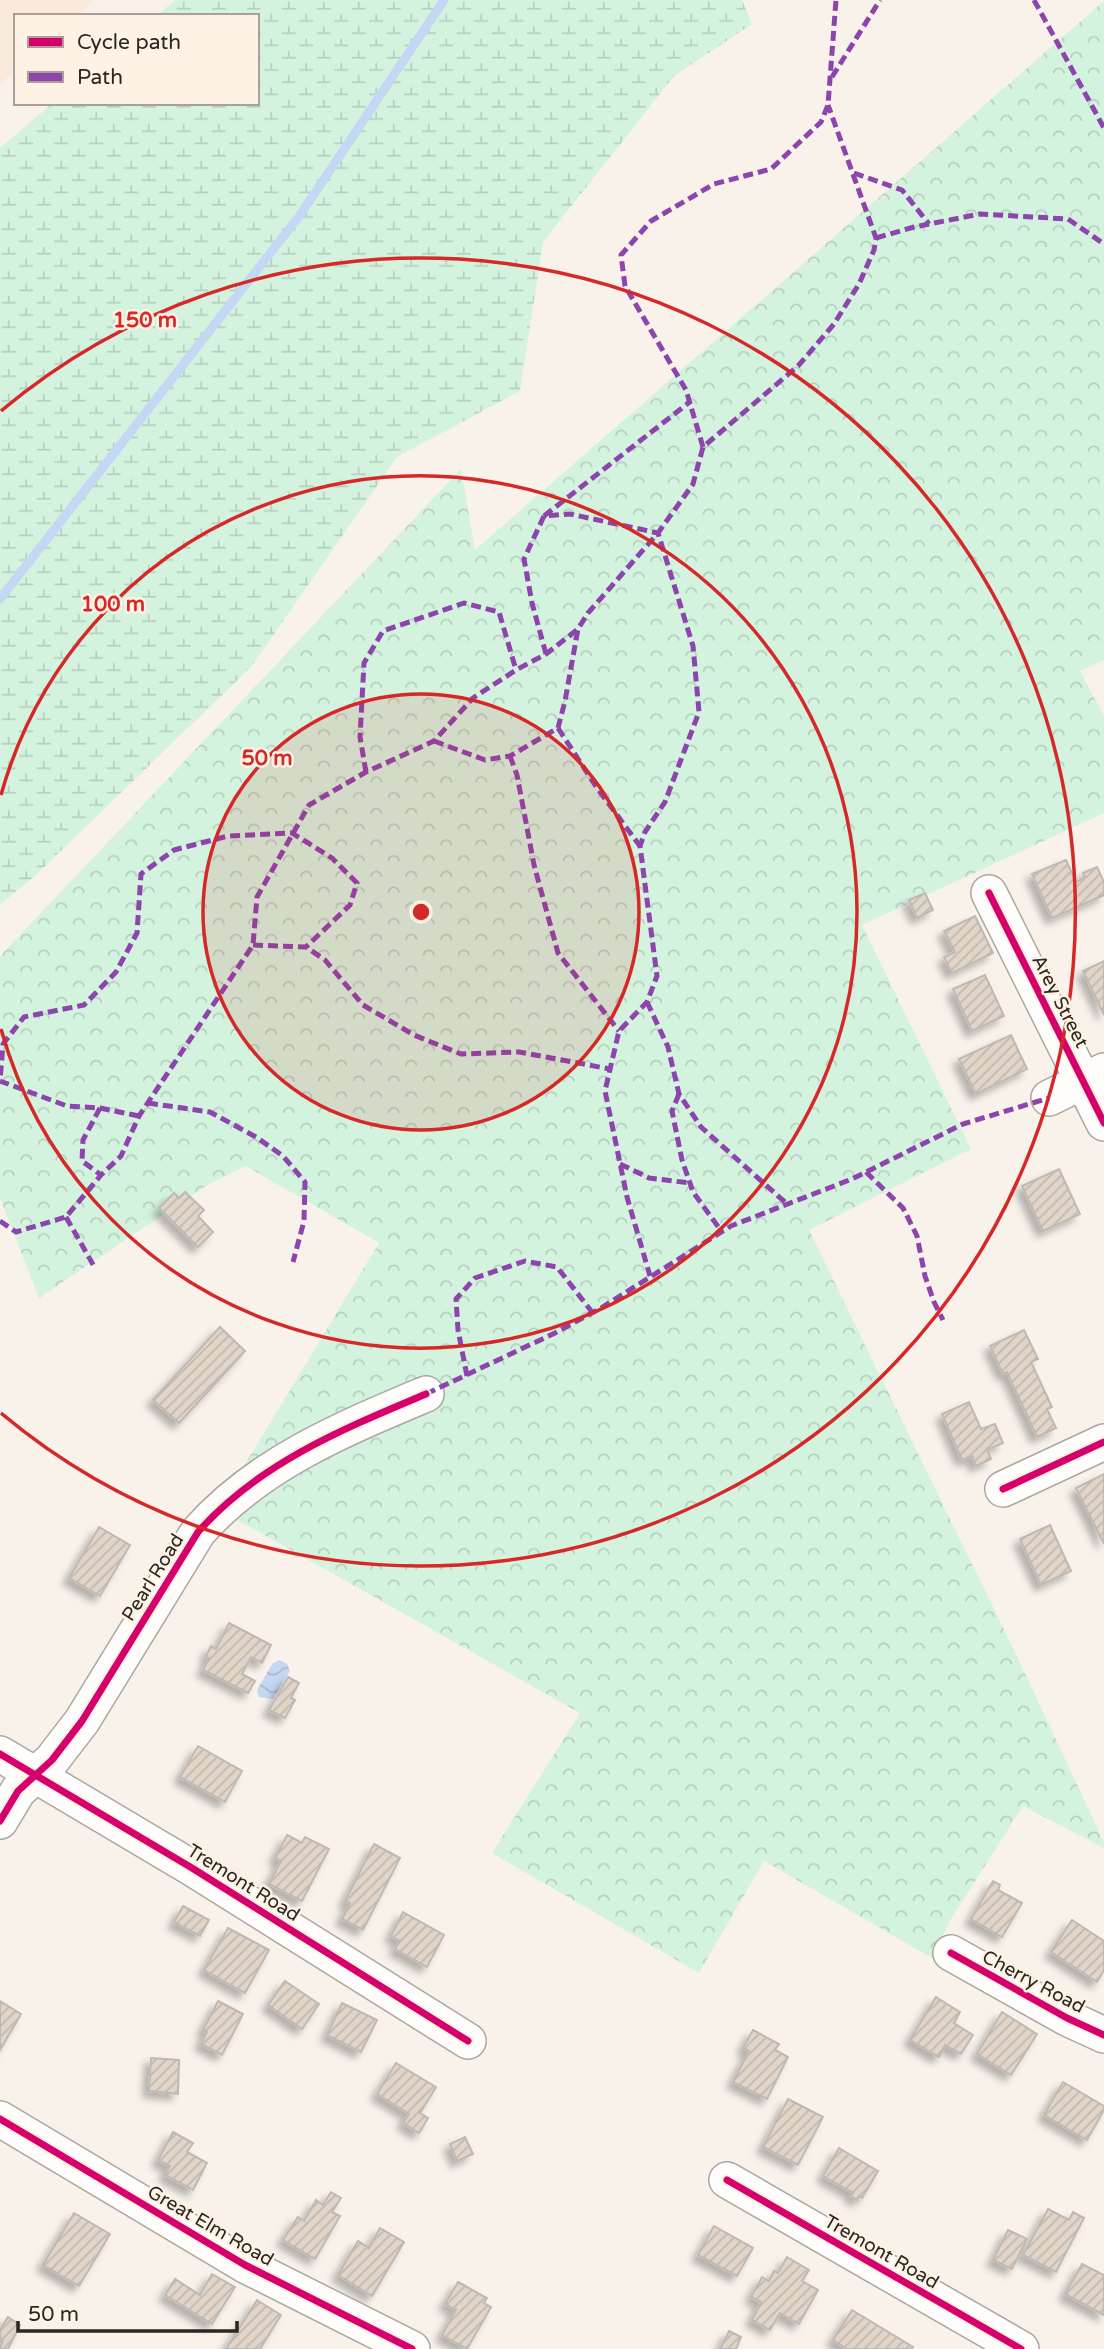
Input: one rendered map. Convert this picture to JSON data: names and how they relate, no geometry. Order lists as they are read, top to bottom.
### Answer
{
  "streets": {
    "street": [
      "Arey Street",
      "Pearl Road",
      "Tremont Road",
      "Cherry Road",
      "Great Elm Road"
    ]
  },
  "crossings": [
    ["Pearl Road", "Tremont Road"]
  ],
  "legend": ["Cycle path", "Path"],
  "scale_bar": "50 m",
  "rings": ["150 m", "100 m", "50 m"]
}
